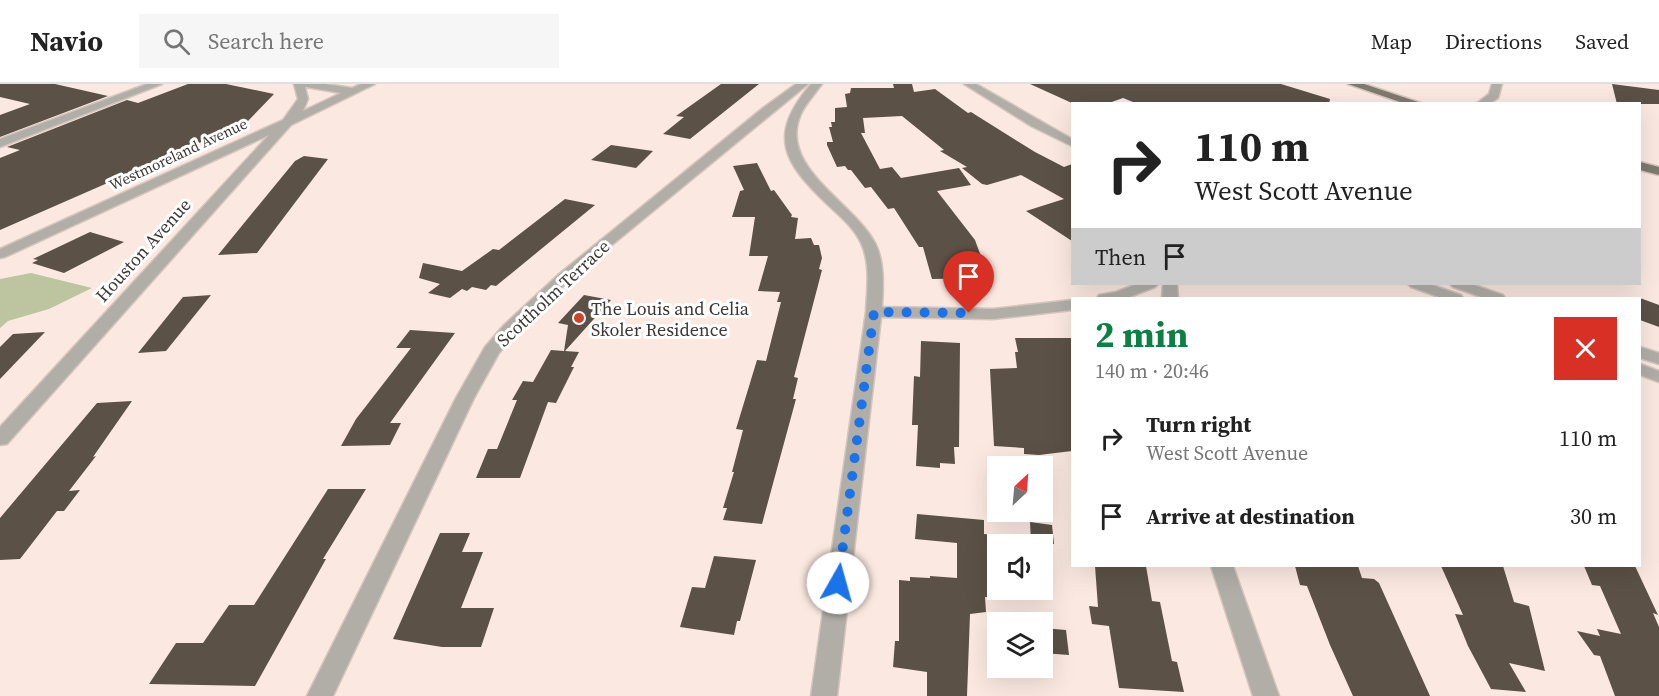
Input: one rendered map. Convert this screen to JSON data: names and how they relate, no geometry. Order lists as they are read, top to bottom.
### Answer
{
  "streets": {
    "street": ["Westmoreland Avenue", "Houston Avenue", "Scottholm Terrace"]
  },
  "crossings": [
    ["Westmoreland Avenue", "Houston Avenue"]
  ],
  "places": ["The Louis and Celia Skoler Residence"],
  "north": "top right",
  "page": {
    "header": "Navio",
    "search": "Search here",
    "nav": ["Map", "Directions", "Saved"],
    "turn": ["110 m", "West Scott Avenue"],
    "then": "Then",
    "heading": ["2 min", "140 m · 20:46"],
    "list": [
      {
        "name": "Turn right",
        "note": "West Scott Avenue",
        "value": "110 m"
      },
      {
        "name": "Arrive at destination",
        "value": "30 m"
      }
    ]
  }
}
